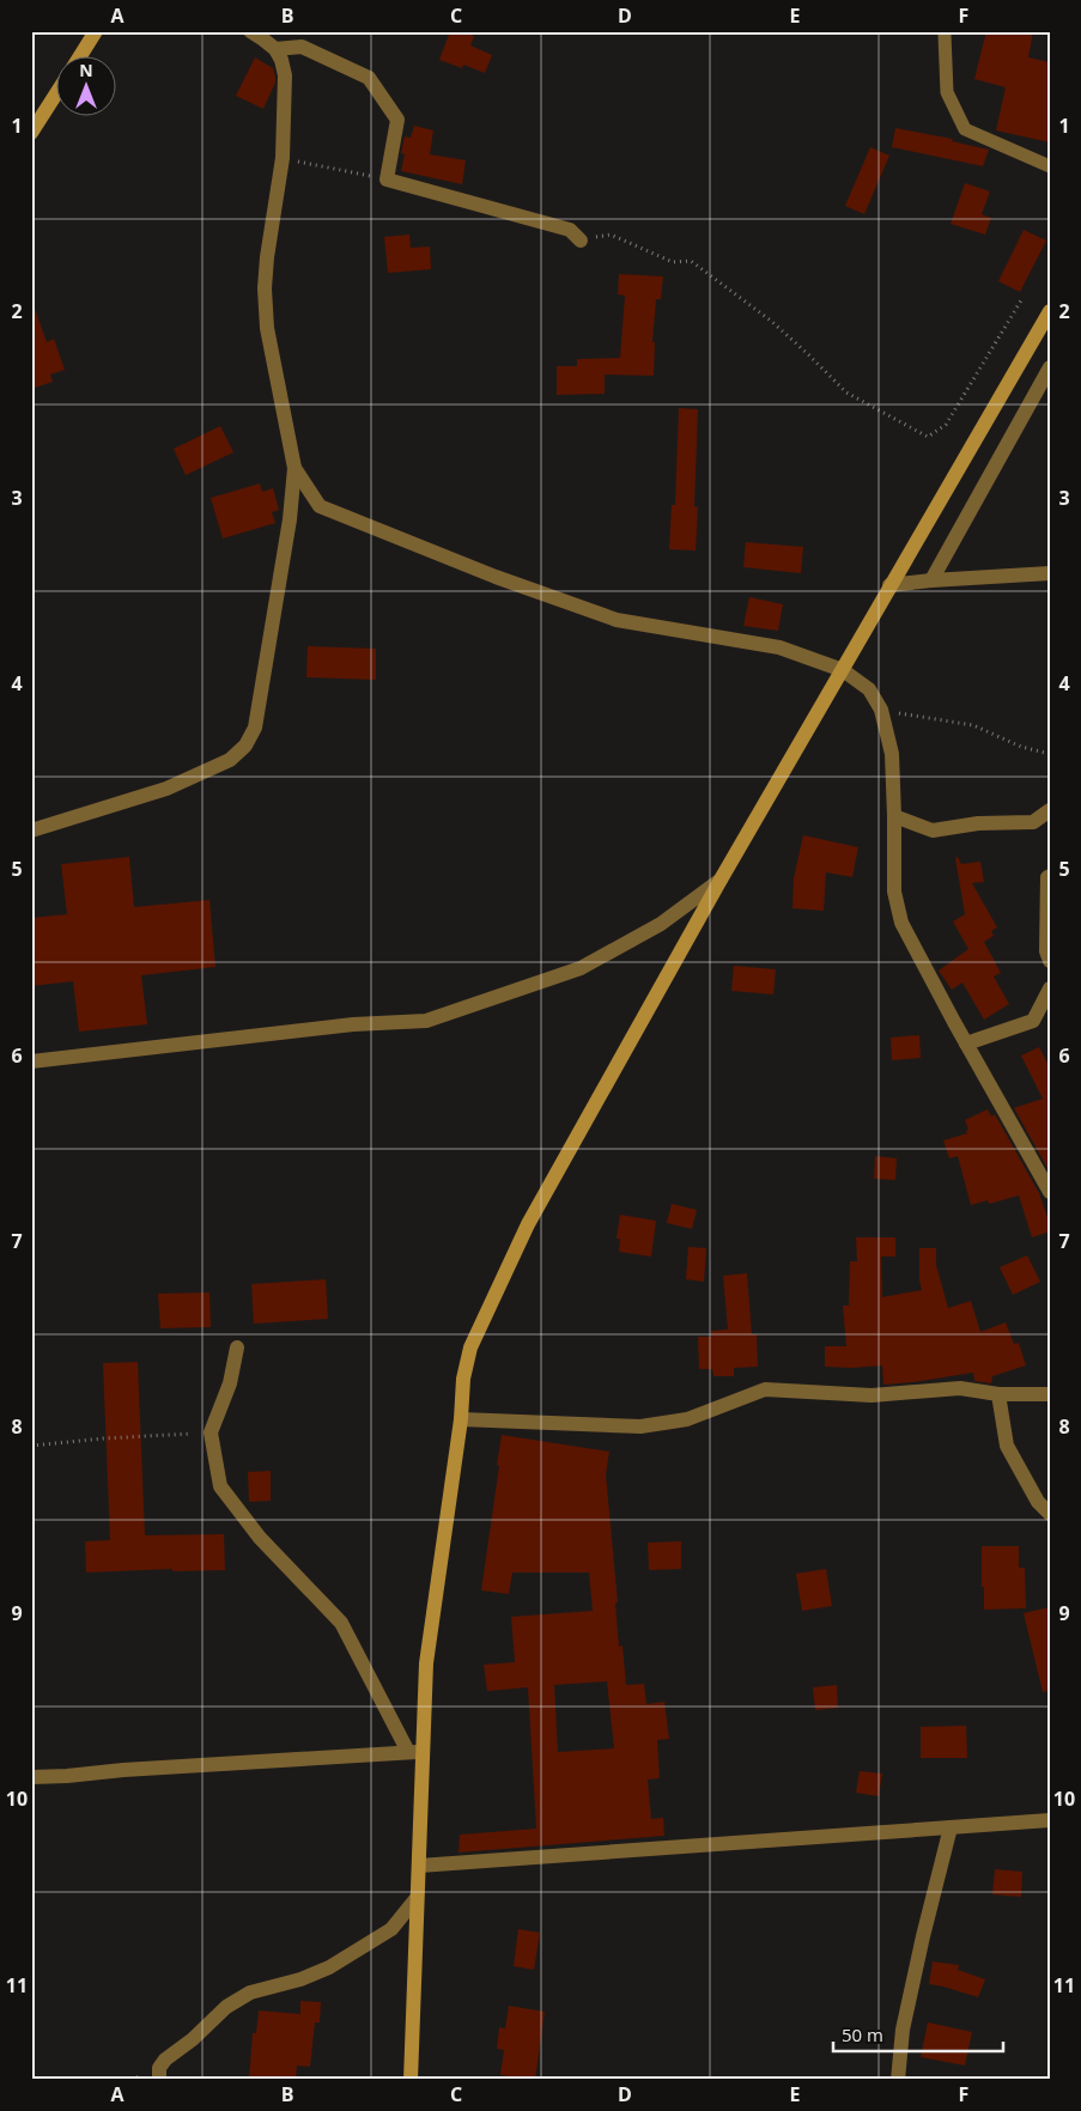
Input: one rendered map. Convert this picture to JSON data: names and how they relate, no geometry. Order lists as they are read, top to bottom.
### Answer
{
  "scale_bar": "50 m",
  "north": "top",
  "grid": {
    "columns": [
      "A",
      "B",
      "C",
      "D",
      "E",
      "F"
    ],
    "rows": [
      "1",
      "2",
      "3",
      "4",
      "5",
      "6",
      "7",
      "8",
      "9",
      "10",
      "11"
    ]
  }
}
